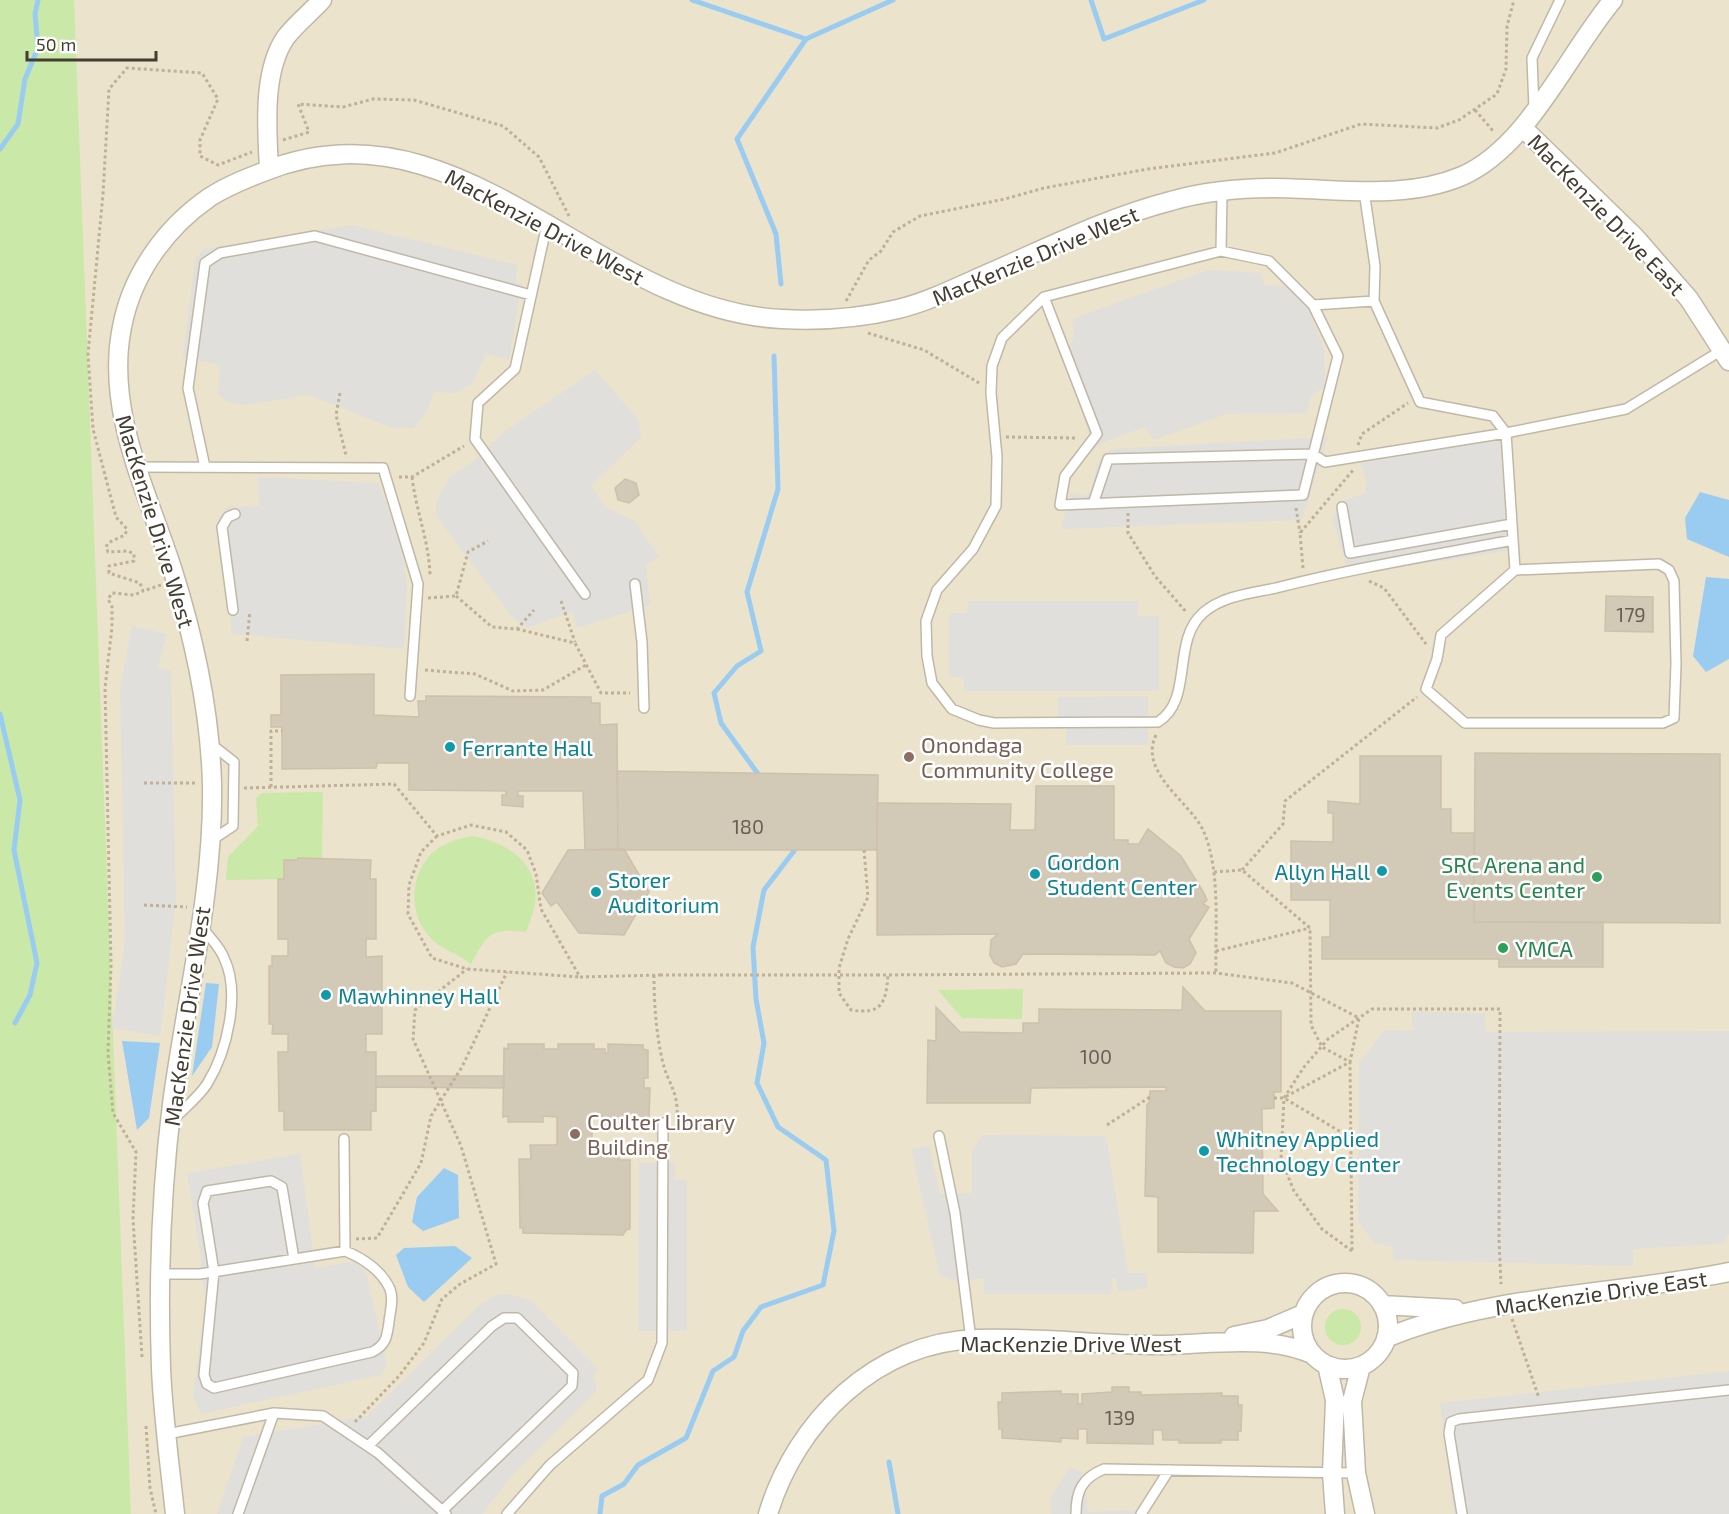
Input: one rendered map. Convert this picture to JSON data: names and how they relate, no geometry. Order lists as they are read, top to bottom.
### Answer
{
  "streets": {
    "street": ["MacKenzie Drive East", "MacKenzie Drive West"]
  },
  "crossings": [
    ["MacKenzie Drive East", "MacKenzie Drive West"]
  ],
  "places": [
    "Ferrante Hall",
    "Onondaga Community College",
    "Allyn Hall",
    "Gordon Student Center",
    "SRC Arena and Events Center",
    "Storer Auditorium",
    "YMCA",
    "Mawhinney Hall",
    "Coulter Library Building",
    "Whitney Applied Technology Center"
  ],
  "house_numbers": [
    "179",
    "180",
    "100",
    "139"
  ],
  "scale_bar": "50 m"
}
